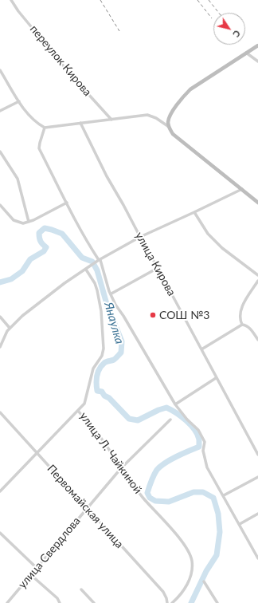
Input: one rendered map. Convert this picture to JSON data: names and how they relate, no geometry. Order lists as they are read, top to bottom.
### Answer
{
  "streets": {
    "street": [
      "переулок Кирова",
      "улица Кирова",
      "улица Л. Чайкиной",
      "Первомайская улица",
      "улица Свердлова"
    ]
  },
  "crossings": [
    ["улица Л. Чайкиной", "улица Свердлова"],
    ["Первомайская улица", "улица Свердлова"]
  ],
  "water": ["Янаулка"],
  "places": ["СОШ №3"],
  "north": "bottom right"
}
